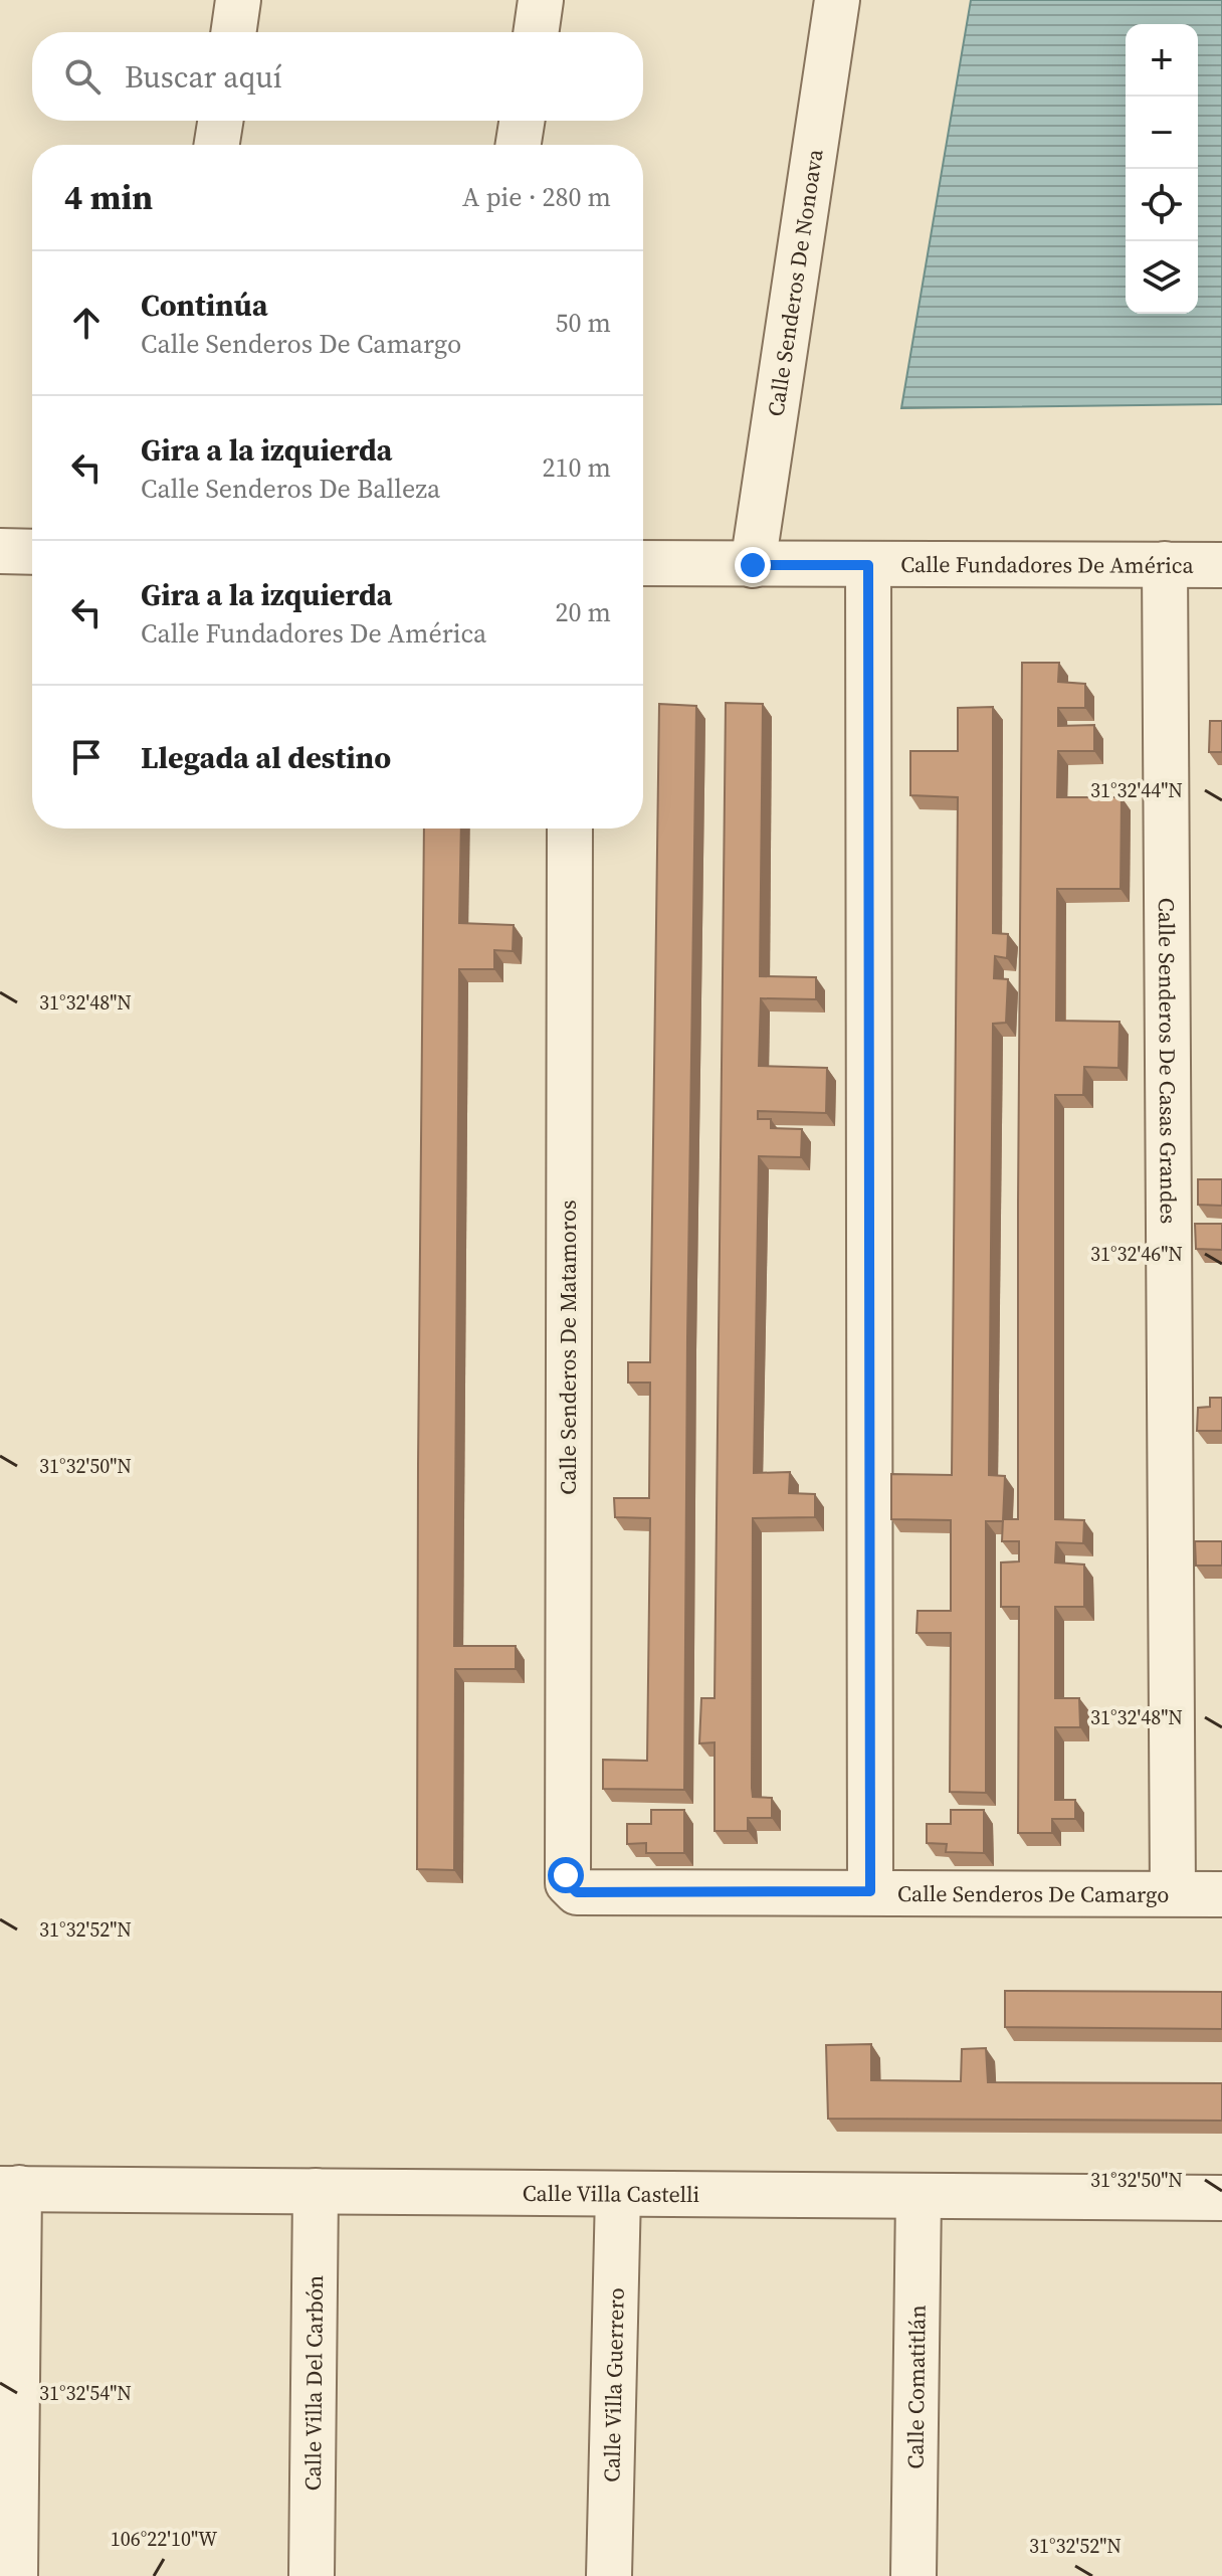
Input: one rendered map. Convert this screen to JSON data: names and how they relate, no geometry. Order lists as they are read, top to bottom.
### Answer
{
  "streets": {
    "street": [
      "Calle Senderos De Nonoava",
      "Calle Fundadores De América",
      "Calle Senderos De Casas Grandes",
      "Calle Senderos De Matamoros",
      "Calle Senderos De Camargo",
      "Calle Villa Castelli",
      "Calle Villa Del Carbón",
      "Calle Villa Guerrero",
      "Calle Comatitlán"
    ]
  },
  "crossings": [
    ["Calle Senderos De Nonoava", "Calle Fundadores De América"],
    ["Calle Fundadores De América", "Calle Senderos De Casas Grandes"],
    ["Calle Senderos De Casas Grandes", "Calle Senderos De Camargo"],
    ["Calle Senderos De Matamoros", "Calle Senderos De Camargo"],
    ["Calle Villa Castelli", "Calle Villa Del Carbón"],
    ["Calle Villa Castelli", "Calle Villa Guerrero"],
    ["Calle Villa Castelli", "Calle Comatitlán"]
  ],
  "page": {
    "map_buttons": ["+", "−"],
    "search": "Buscar aquí",
    "heading": ["4 min", "A pie · 280 m"],
    "list": [
      ["Continúa", "Calle Senderos De Camargo", "50 m"],
      ["Gira a la izquierda", "Calle Senderos De Balleza", "210 m"],
      ["Gira a la izquierda", "Calle Fundadores De América", "20 m"],
      "Llegada al destino"
    ]
  },
  "coordinates": [
    "31°32'44\"N",
    "31°32'48\"N",
    "31°32'46\"N",
    "31°32'50\"N",
    "31°32'52\"N",
    "31°32'54\"N",
    "106°22'10\"W"
  ]
}
